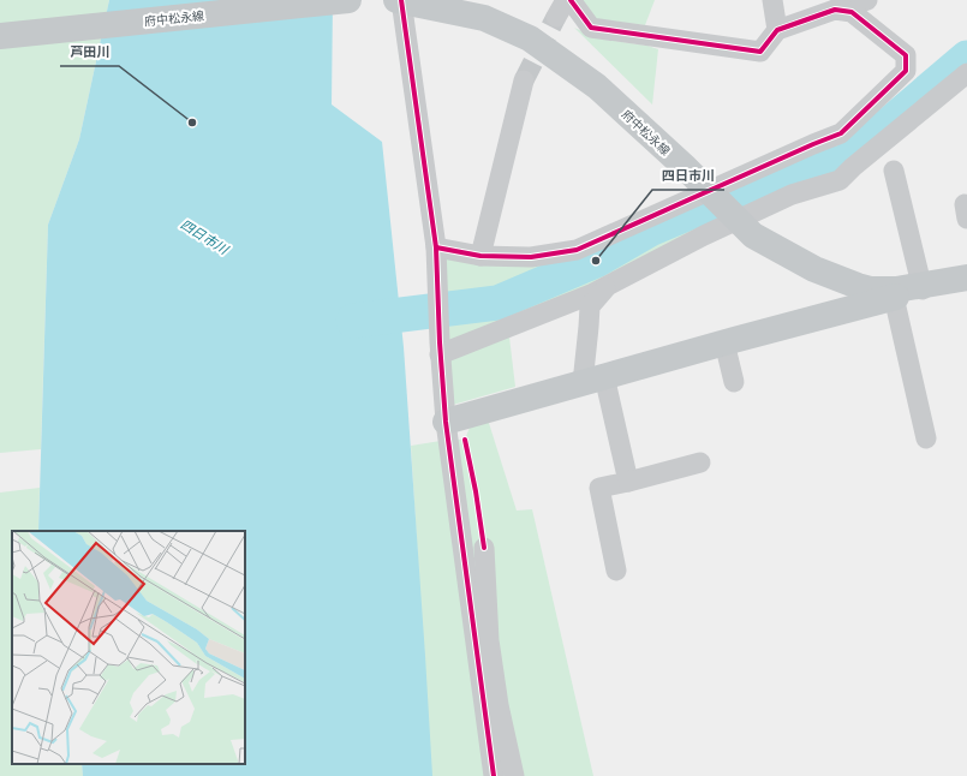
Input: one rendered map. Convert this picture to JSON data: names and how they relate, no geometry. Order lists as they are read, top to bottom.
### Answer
{
  "streets": {
    "main road": ["府中松永線"]
  },
  "water": ["四日市川"],
  "places": ["芦田川", "四日市川"]
}
